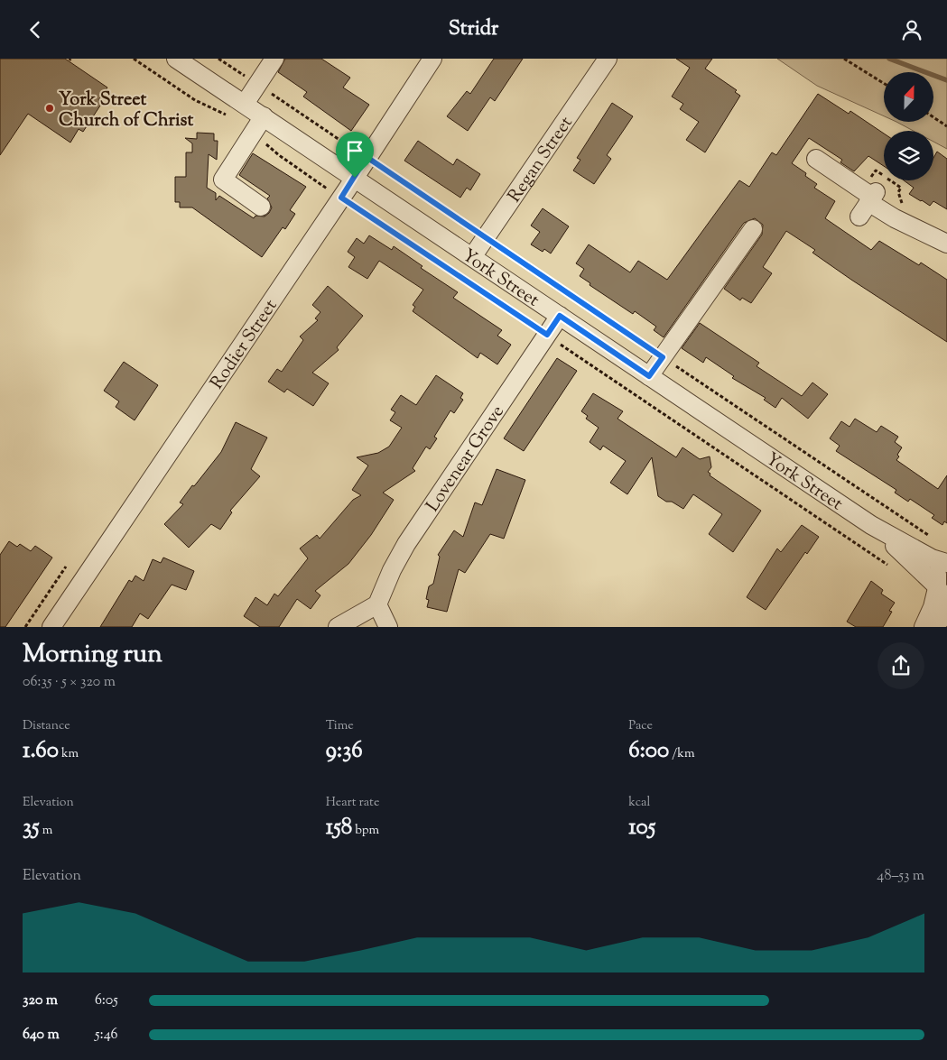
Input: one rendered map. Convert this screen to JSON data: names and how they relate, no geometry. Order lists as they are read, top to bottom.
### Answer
{
  "streets": {
    "street": [
      "Regan Street",
      "York Street",
      "Rodier Street",
      "Lovenear Grove"
    ]
  },
  "crossings": [
    ["Regan Street", "York Street"],
    ["York Street", "Rodier Street"],
    ["York Street", "Lovenear Grove"]
  ],
  "places": ["York Street Church of Christ"],
  "north": "top",
  "page": {
    "header": "Stridr",
    "heading": ["Morning run", "06:35 · 5 × 320 m"],
    "stats": [
      ["Distance", "1.60 km"],
      ["Time", "9:36"],
      ["Pace", "6:00 /km"],
      ["Elevation", "35 m"],
      ["Heart rate", "158 bpm"],
      ["kcal", "105"]
    ],
    "chart": ["Elevation", "48–53 m"],
    "list": [
      {
        "name": "320 m",
        "note": "6:05"
      },
      {
        "name": "640 m",
        "note": "5:46"
      }
    ]
  }
}
